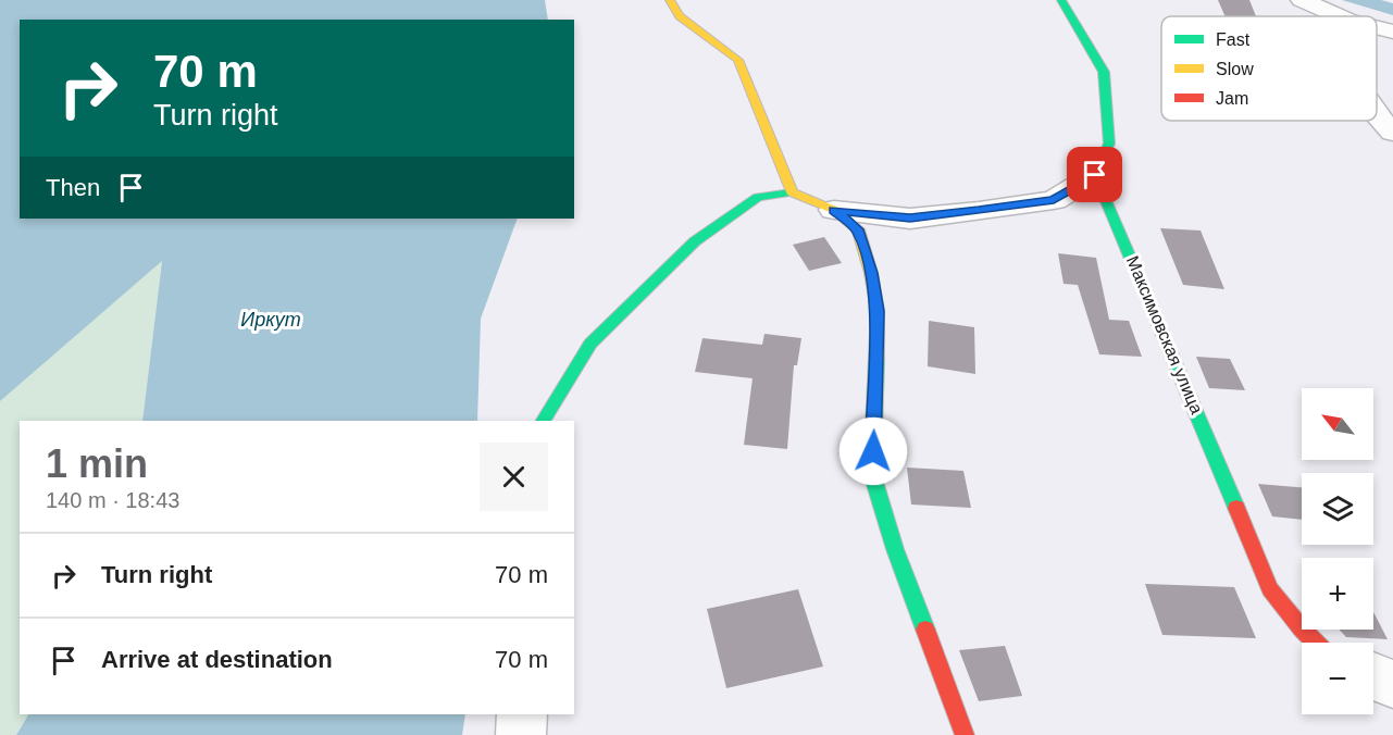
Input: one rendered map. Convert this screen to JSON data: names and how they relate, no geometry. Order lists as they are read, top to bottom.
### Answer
{
  "streets": {
    "street": ["Максимовская улица"]
  },
  "water": ["Иркут"],
  "legend": ["Fast", "Slow", "Jam"],
  "north": "top left",
  "page": {
    "turn": ["70 m", "Turn right"],
    "then": "Then",
    "map_buttons": ["+", "−"],
    "heading": ["1 min", "140 m · 18:43"],
    "list": [
      {
        "name": "Turn right",
        "value": "70 m"
      },
      {
        "name": "Arrive at destination",
        "value": "70 m"
      }
    ]
  }
}
